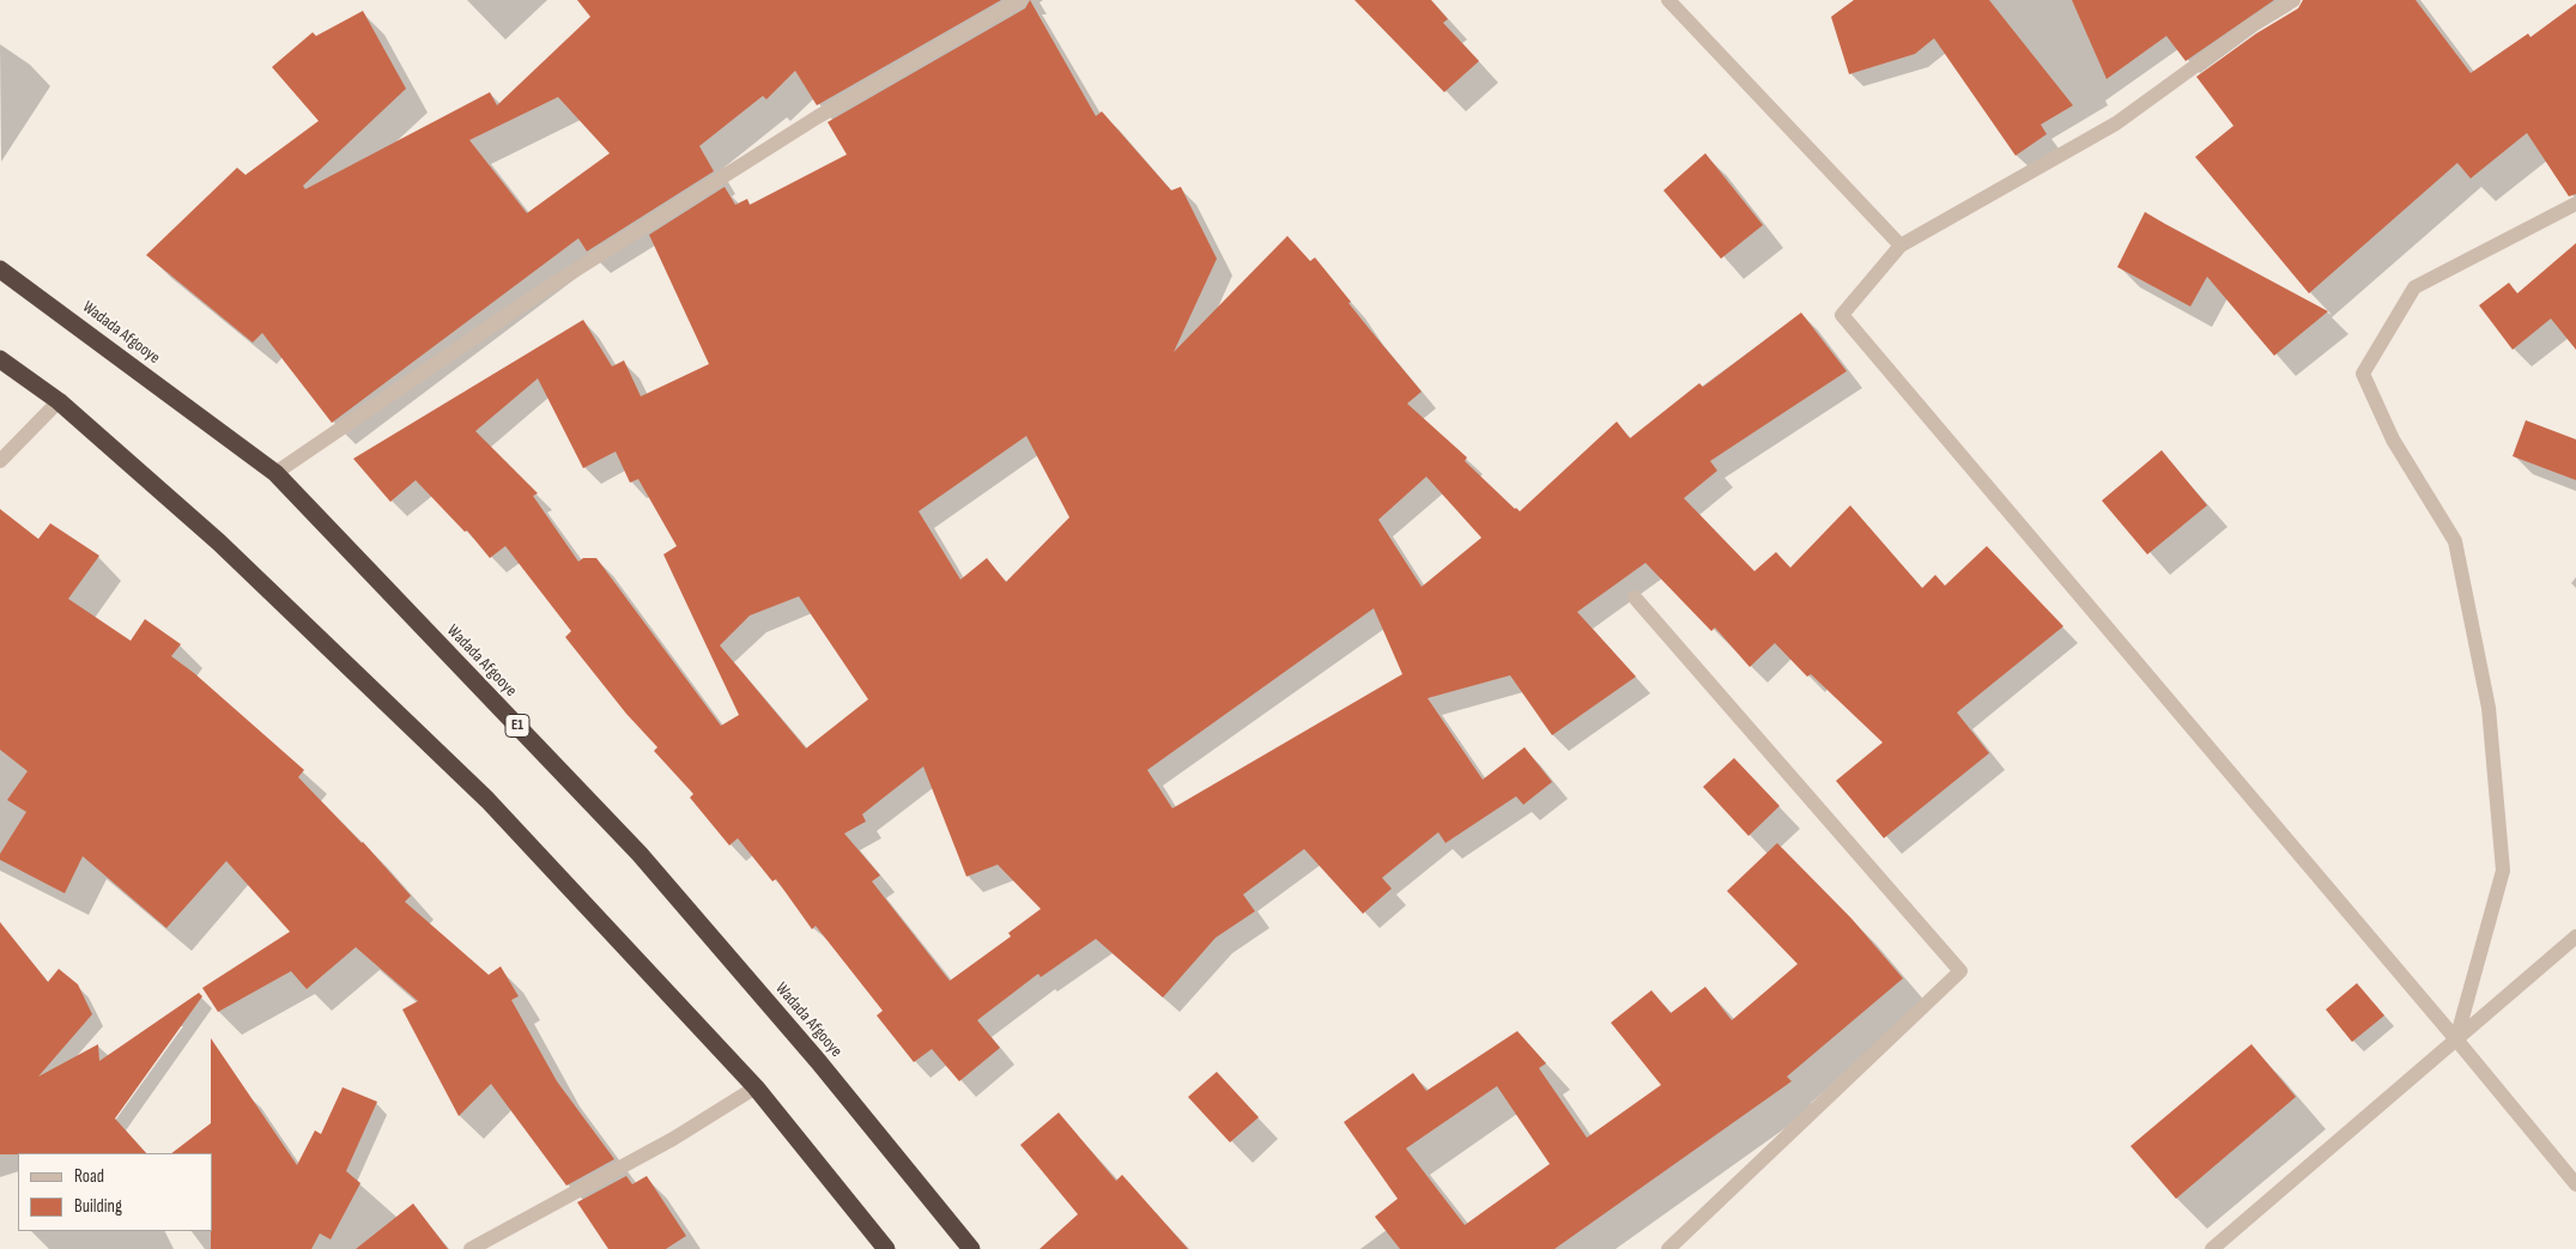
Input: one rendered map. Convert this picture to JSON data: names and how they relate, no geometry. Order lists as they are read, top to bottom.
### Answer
{
  "streets": {
    "highway": ["Wadada Afgooye", "E1"]
  },
  "legend": ["Road", "Building"]
}
